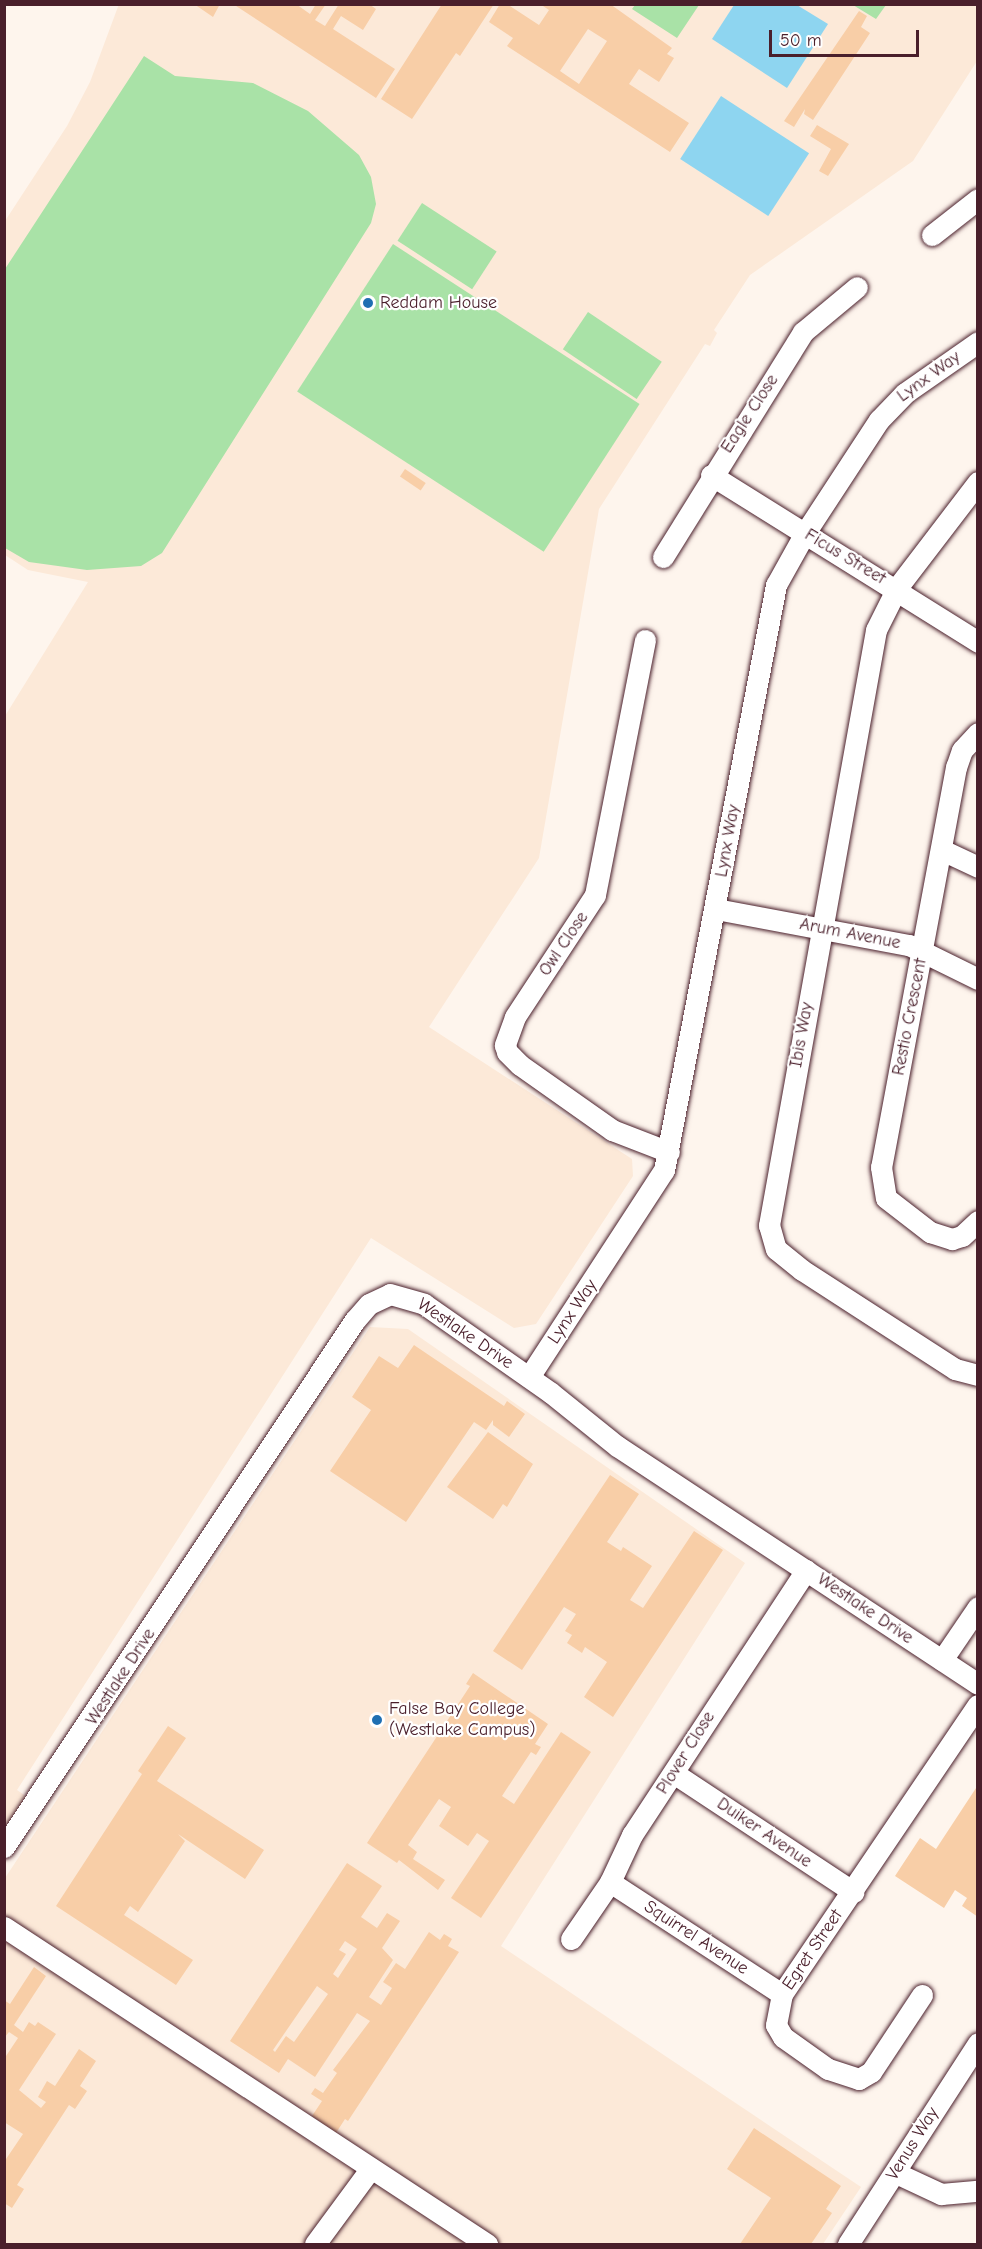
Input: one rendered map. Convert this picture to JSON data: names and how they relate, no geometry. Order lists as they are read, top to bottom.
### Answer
{
  "streets": {
    "street": [
      "Lynx Way",
      "Eagle Close",
      "Ficus Street",
      "Arum Avenue",
      "Owl Close",
      "Restio Crescent",
      "Ibis Way",
      "Westlake Drive",
      "Plover Close",
      "Duiker Avenue",
      "Squirrel Avenue",
      "Egret Street",
      "Venus Way"
    ]
  },
  "crossings": [
    ["Lynx Way", "Ficus Street"],
    ["Lynx Way", "Arum Avenue"],
    ["Lynx Way", "Owl Close"],
    ["Lynx Way", "Westlake Drive"],
    ["Eagle Close", "Ficus Street"],
    ["Ficus Street", "Ibis Way"],
    ["Arum Avenue", "Restio Crescent"],
    ["Arum Avenue", "Ibis Way"],
    ["Westlake Drive", "Plover Close"],
    ["Plover Close", "Duiker Avenue"],
    ["Plover Close", "Squirrel Avenue"],
    ["Duiker Avenue", "Egret Street"],
    ["Squirrel Avenue", "Egret Street"]
  ],
  "places": ["Reddam House", "False Bay College (Westlake Campus)"],
  "scale_bar": "50 m"
}
